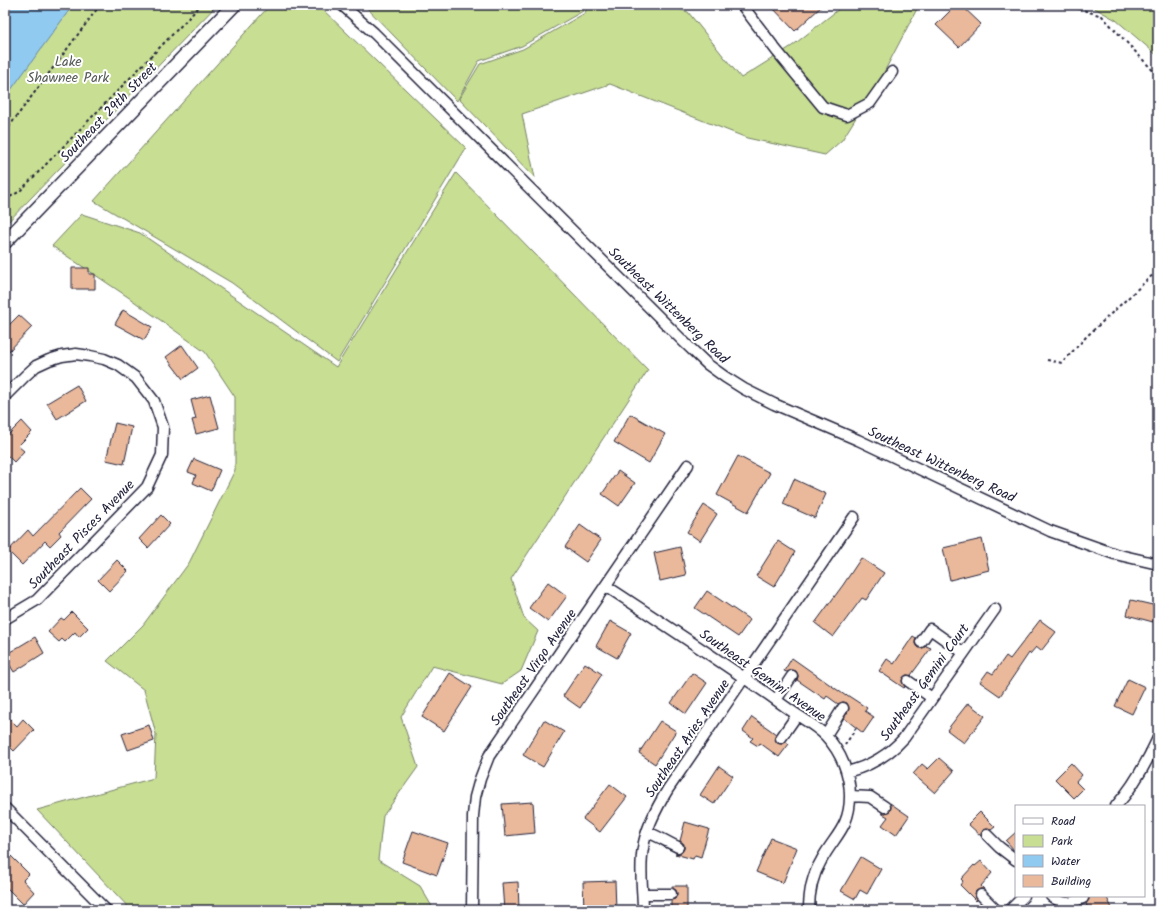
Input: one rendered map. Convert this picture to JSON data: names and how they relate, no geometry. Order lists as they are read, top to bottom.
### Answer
{
  "streets": {
    "main road": ["Southeast 29th Street"],
    "street": [
      "Southeast Wittenberg Road",
      "Southeast Pisces Avenue",
      "Southeast Virgo Avenue",
      "Southeast Gemini Avenue",
      "Southeast Gemini Court",
      "Southeast Aries Avenue"
    ]
  },
  "crossings": [
    ["Southeast Virgo Avenue", "Southeast Gemini Avenue"],
    ["Southeast Gemini Avenue", "Southeast Gemini Court"],
    ["Southeast Gemini Avenue", "Southeast Aries Avenue"]
  ],
  "parks": ["Lake Shawnee Park"],
  "legend": [
    "Road",
    "Park",
    "Water",
    "Building"
  ]
}
